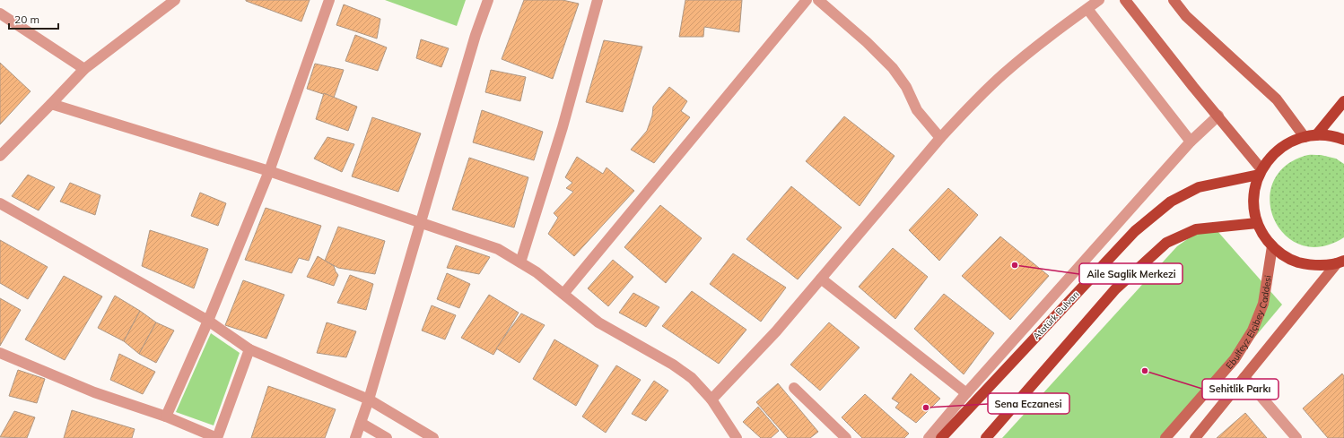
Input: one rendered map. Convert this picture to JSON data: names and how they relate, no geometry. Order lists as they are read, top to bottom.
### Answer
{
  "streets": {
    "main road": ["Atatürk Bulvarı", "Ebulfeyz Elçibey Caddesi"]
  },
  "places": ["Aile Saglik Merkezi", "Sehitlik Parkı", "Sena Eczanesi"],
  "scale_bar": "20 m"
}
